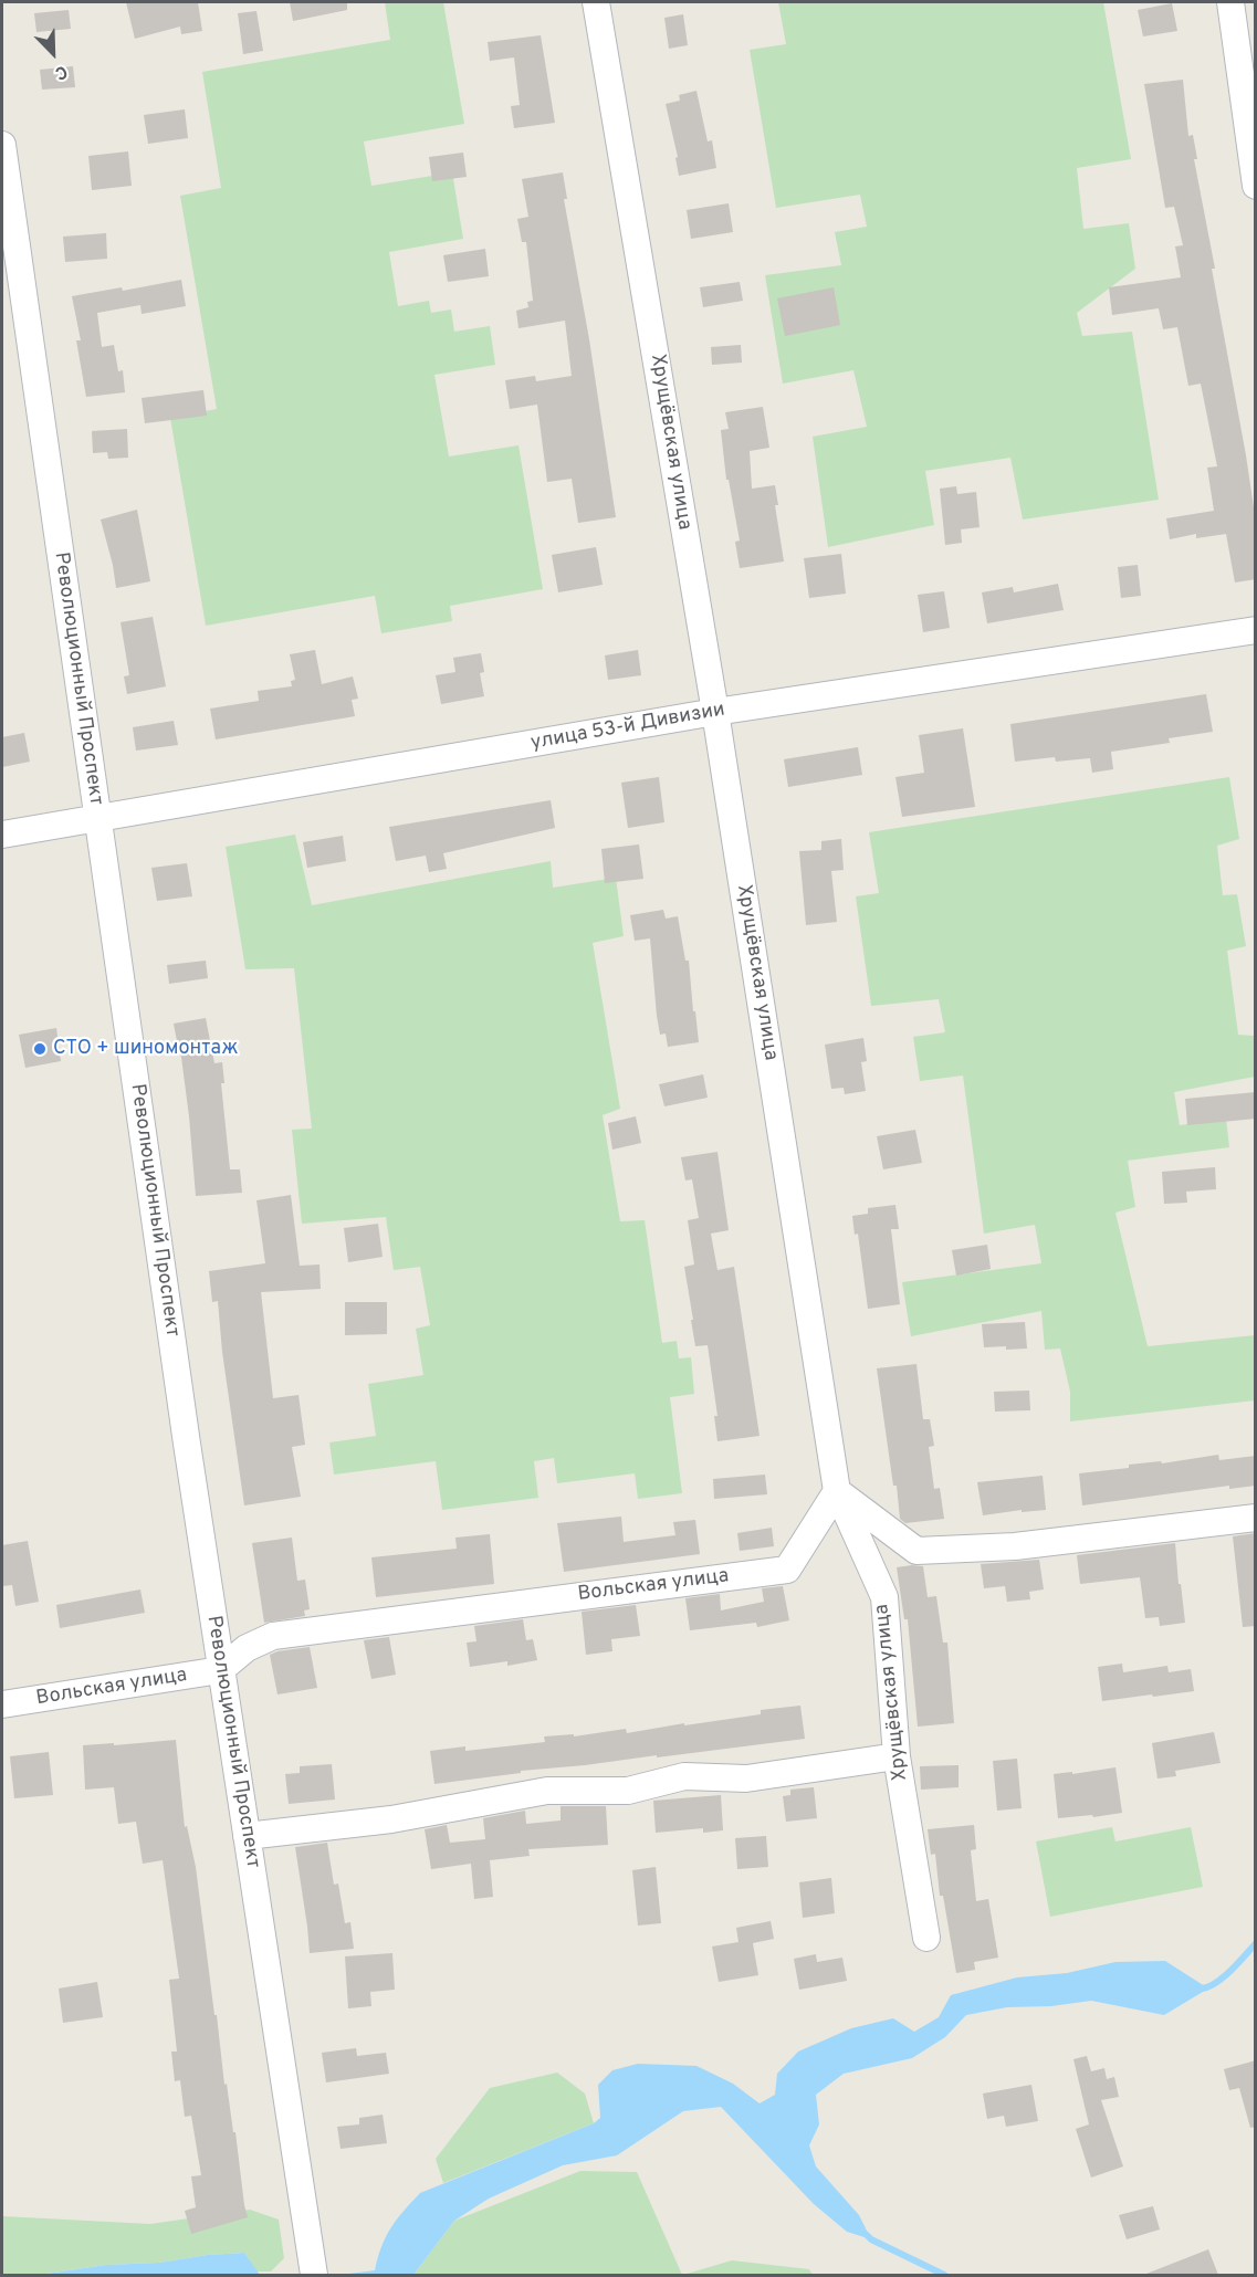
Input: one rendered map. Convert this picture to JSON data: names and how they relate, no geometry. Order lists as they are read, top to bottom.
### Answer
{
  "streets": {
    "street": [
      "Хрущёвская улица",
      "Революционный Проспект",
      "улица 53-й Дивизии",
      "Вольская улица"
    ]
  },
  "crossings": [
    ["Хрущёвская улица", "улица 53-й Дивизии"],
    ["Хрущёвская улица", "Вольская улица"],
    ["Революционный Проспект", "улица 53-й Дивизии"],
    ["Революционный Проспект", "Вольская улица"]
  ],
  "places": ["СТО + шиномонтаж"],
  "north": "bottom right"
}
